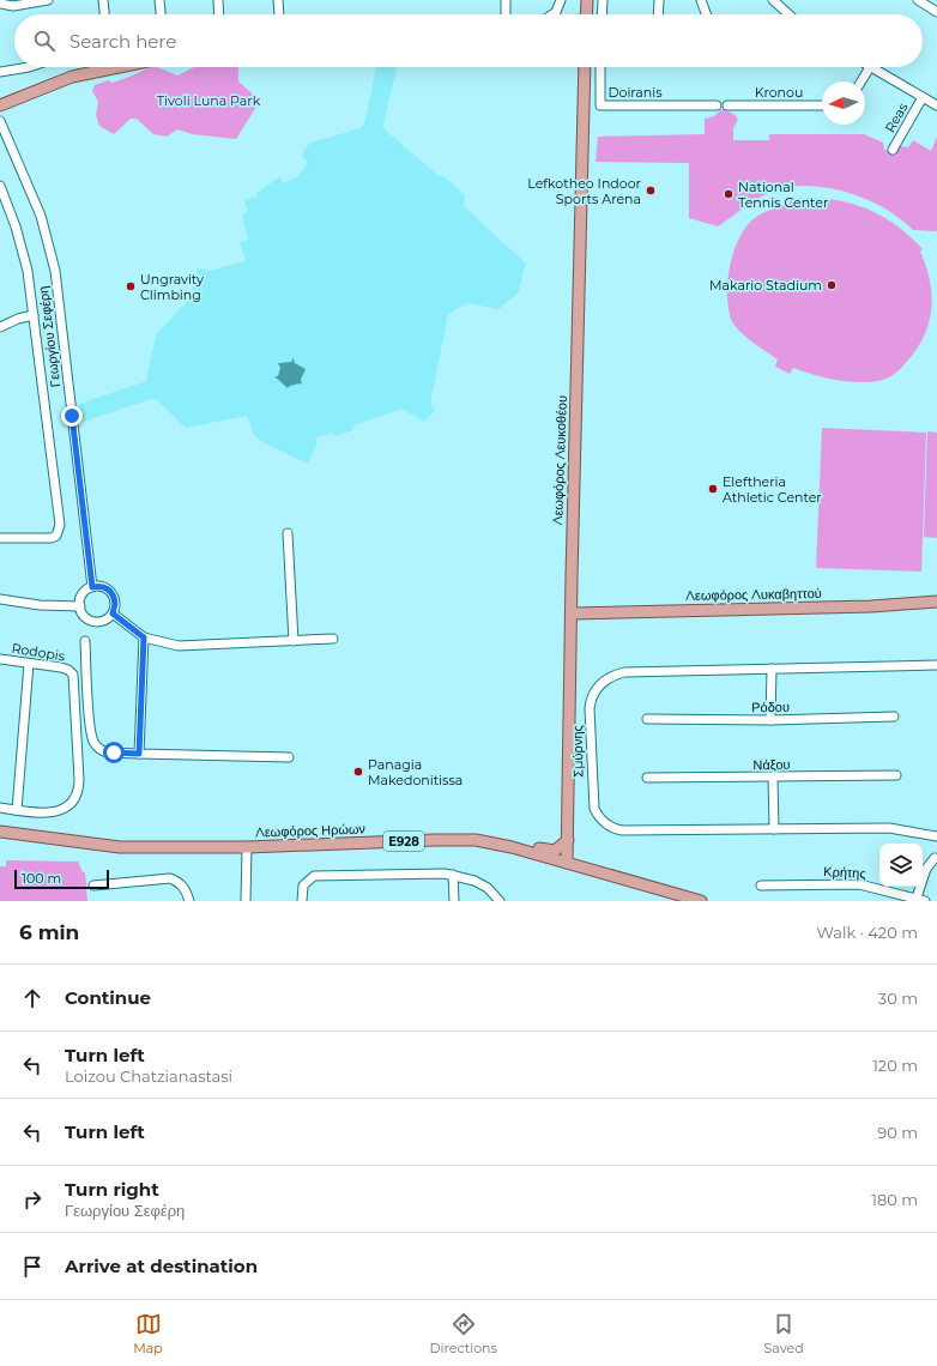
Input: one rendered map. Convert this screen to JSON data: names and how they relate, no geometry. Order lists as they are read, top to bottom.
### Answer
{
  "streets": {
    "main road": [
      "Λεωφόρος Λευκοθέου",
      "Λεωφόρος Λυκαβηττού",
      "Λεωφόρος Ηρώων",
      "E928"
    ],
    "street": [
      "Doiranis",
      "Kronou",
      "Reas",
      "Γεωργίου Σεφέρη",
      "Rodopis",
      "Ρόδου",
      "Σμύρνης",
      "Νάξου",
      "Κρήτης"
    ]
  },
  "crossings": [
    ["Λεωφόρος Λευκοθέου", "Λεωφόρος Λυκαβηττού"],
    ["Λεωφόρος Λευκοθέου", "Λεωφόρος Ηρώων"]
  ],
  "parks": ["Tivoli Luna Park"],
  "places": [
    "Lefkotheo Indoor Sports Arena",
    "National Tennis Center",
    "Makario Stadium",
    "Ungravity Climbing",
    "Eleftheria Athletic Center",
    "Panagia Makedonitissa"
  ],
  "scale_bar": "100 m",
  "north": "left",
  "page": {
    "search": "Search here",
    "scale": "100 m",
    "heading": ["6 min", "Walk · 420 m"],
    "list": [
      ["Continue", "30 m"],
      ["Turn left", "Loizou Chatzianastasi", "120 m"],
      ["Turn left", "90 m"],
      ["Turn right", "Γεωργίου Σεφέρη", "180 m"],
      "Arrive at destination"
    ],
    "nav": ["Map", "Directions", "Saved"]
  }
}
